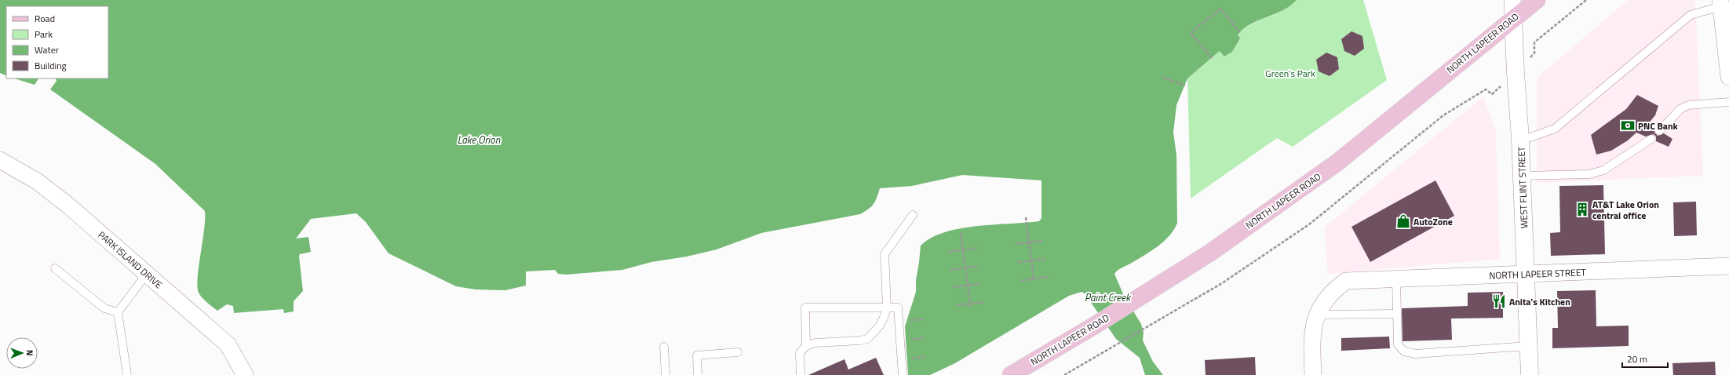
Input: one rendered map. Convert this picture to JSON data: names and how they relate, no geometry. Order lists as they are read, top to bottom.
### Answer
{
  "streets": {
    "main road": ["NORTH LAPEER ROAD", "WEST FLINT STREET"],
    "street": ["PARK ISLAND DRIVE", "NORTH LAPEER STREET"]
  },
  "crossings": [
    ["NORTH LAPEER ROAD", "WEST FLINT STREET"],
    ["WEST FLINT STREET", "NORTH LAPEER STREET"]
  ],
  "water": ["Lake Orion", "Paint Creek"],
  "parks": ["Green's Park"],
  "places": {
    "bank": ["PNC Bank"],
    "building": ["AT&T Lake Orion central office"],
    "shop": ["AutoZone"],
    "restaurant": ["Anita's Kitchen"]
  },
  "legend": [
    "Road",
    "Park",
    "Water",
    "Building"
  ],
  "scale_bar": "20 m",
  "north": "right"
}
